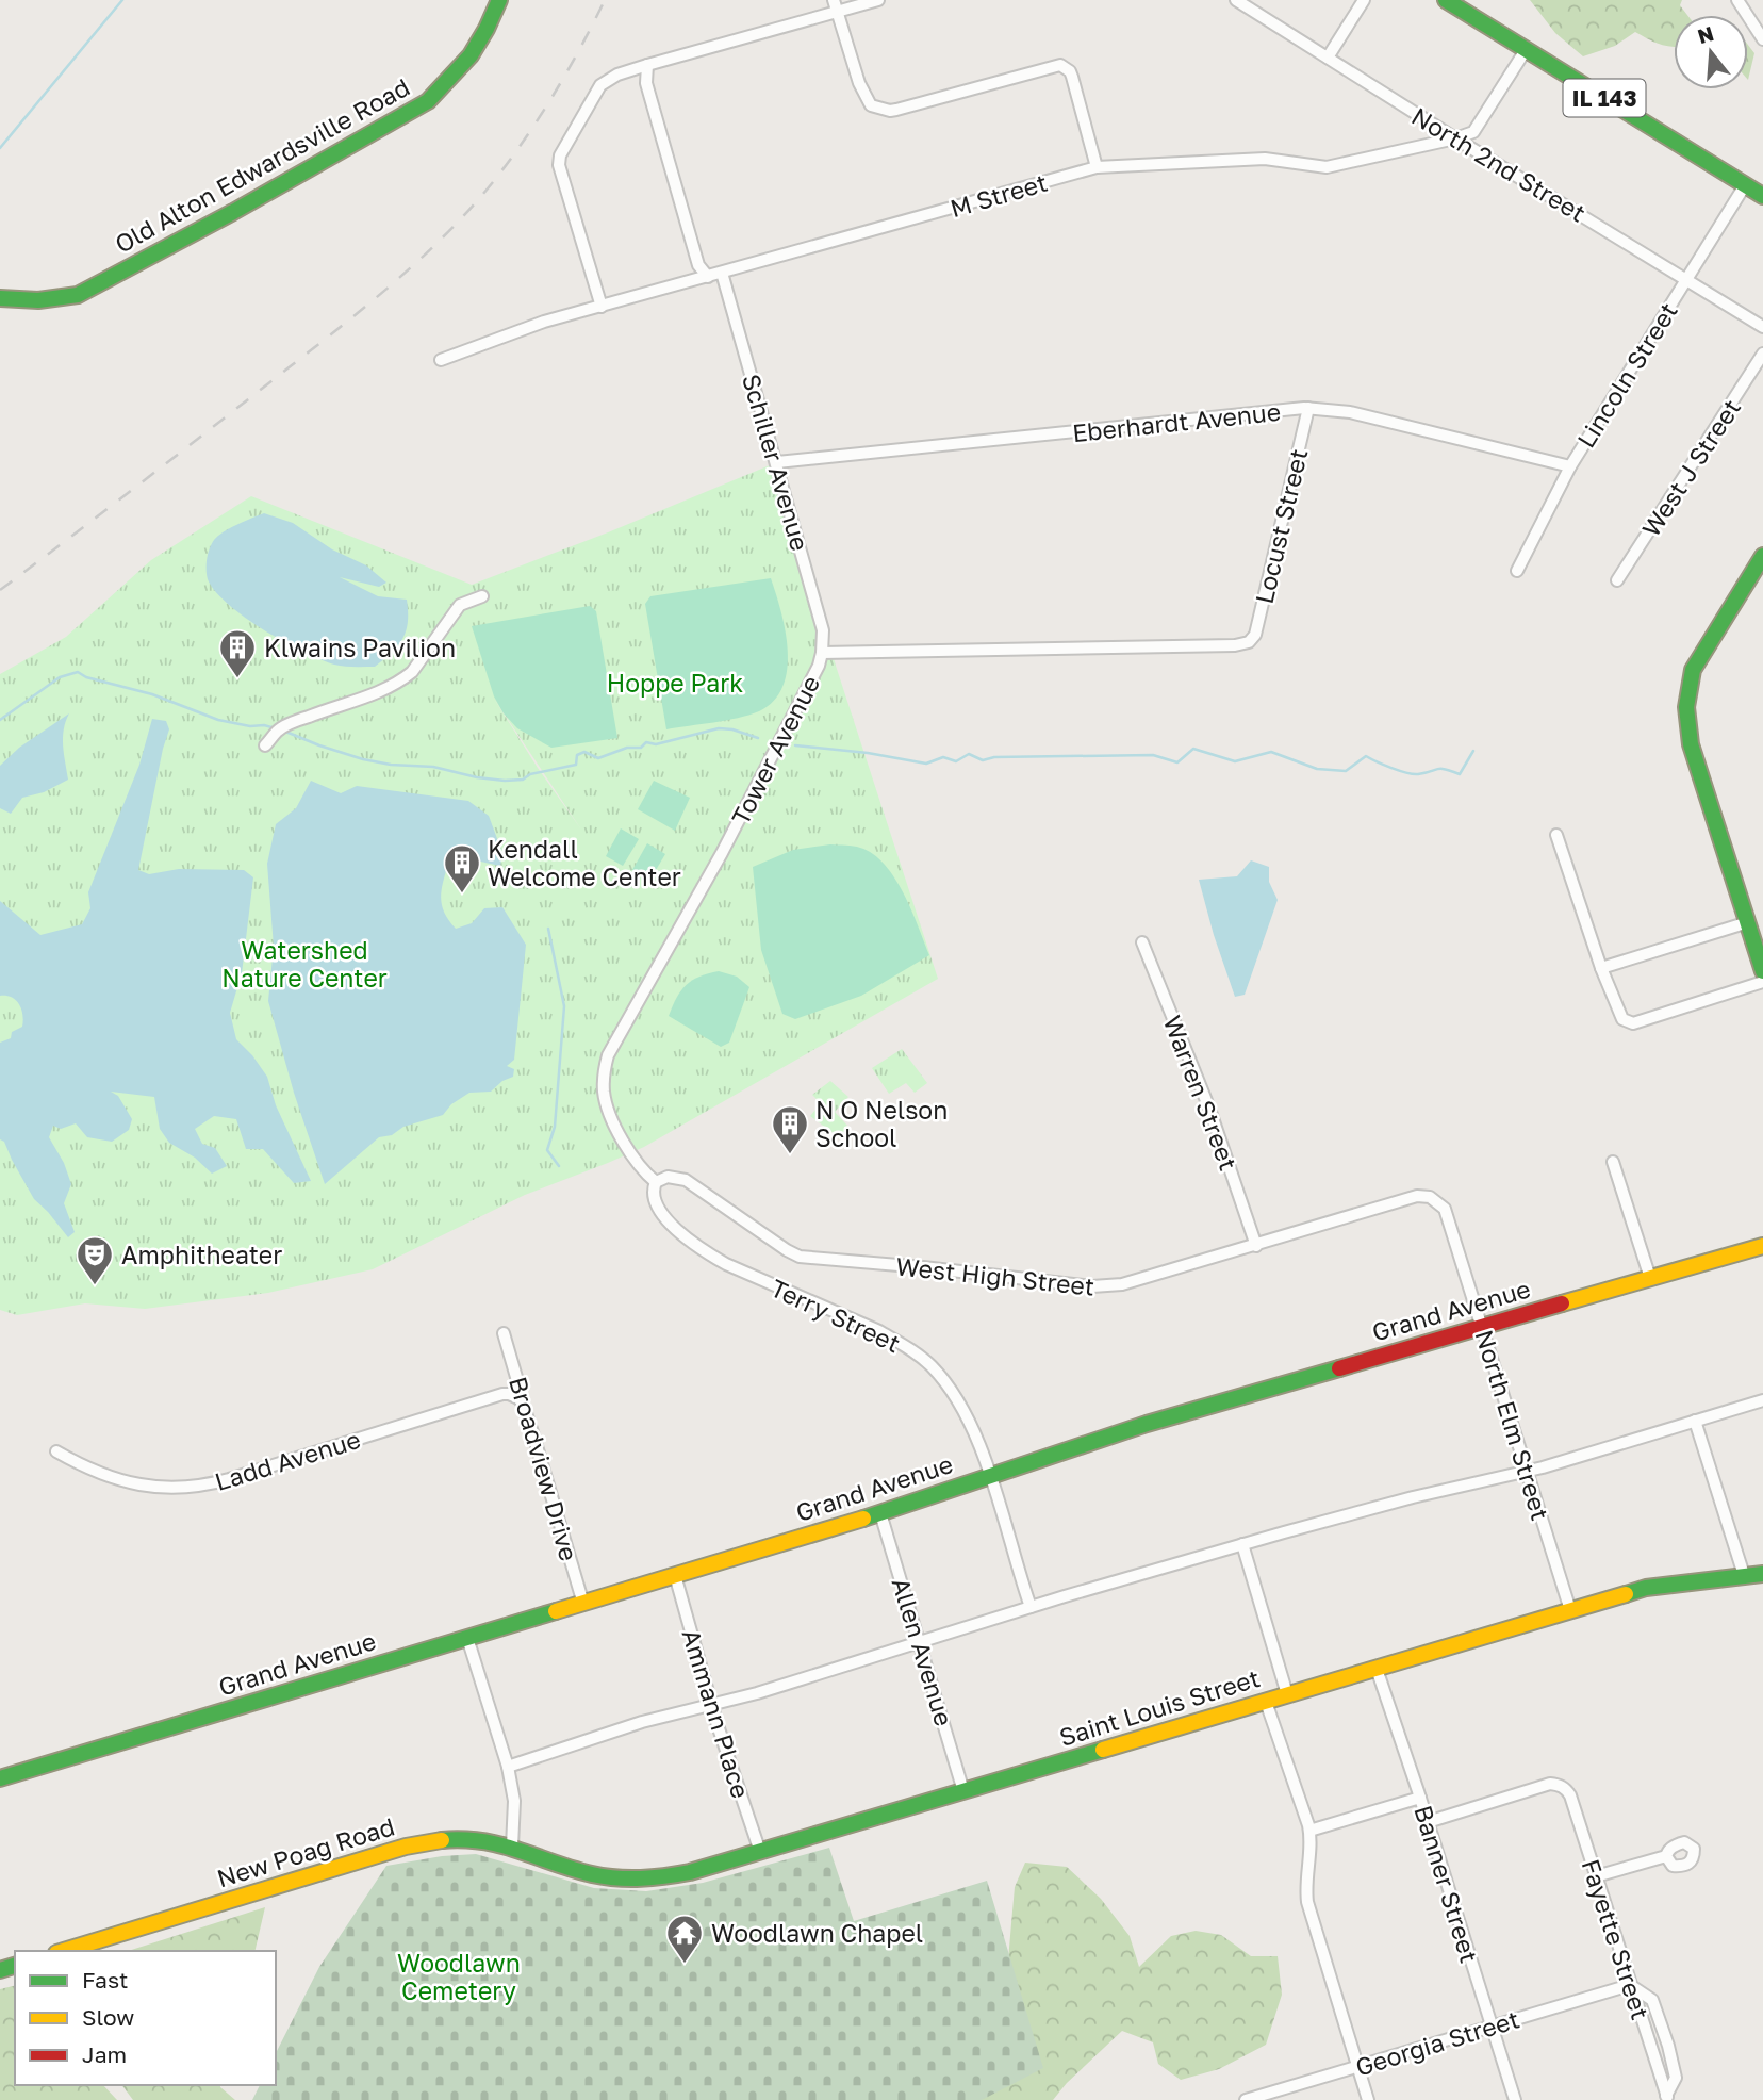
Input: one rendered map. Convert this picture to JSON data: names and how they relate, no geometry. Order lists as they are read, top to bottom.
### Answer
{
  "streets": {
    "street": [
      "IL 143",
      "North 2nd Street",
      "Old Alton Edwardsville Road",
      "M Street",
      "Lincoln Street",
      "Eberhardt Avenue",
      "Schiller Avenue",
      "West J Street",
      "Locust Street",
      "Tower Avenue",
      "Warren Street",
      "West High Street",
      "Grand Avenue",
      "Terry Street",
      "North Elm Street",
      "Ladd Avenue",
      "Broadview Drive",
      "Allen Avenue",
      "Saint Louis Street",
      "Ammann Place",
      "New Poag Road",
      "Banner Street",
      "Fayette Street",
      "Georgia Street"
    ]
  },
  "crossings": [
    ["IL 143", "M Street"],
    ["IL 143", "Lincoln Street"],
    ["North 2nd Street", "M Street"],
    ["North 2nd Street", "Lincoln Street"],
    ["M Street", "Schiller Avenue"],
    ["Lincoln Street", "Eberhardt Avenue"],
    ["Eberhardt Avenue", "Schiller Avenue"],
    ["Eberhardt Avenue", "Locust Street"],
    ["Schiller Avenue", "Tower Avenue"],
    ["Locust Street", "Tower Avenue"],
    ["Tower Avenue", "West High Street"],
    ["Tower Avenue", "Terry Street"],
    ["Warren Street", "West High Street"],
    ["West High Street", "Terry Street"],
    ["West High Street", "North Elm Street"],
    ["Grand Avenue", "Terry Street"],
    ["Grand Avenue", "North Elm Street"],
    ["Grand Avenue", "Broadview Drive"],
    ["Grand Avenue", "Allen Avenue"],
    ["Grand Avenue", "Ammann Place"],
    ["North Elm Street", "Saint Louis Street"],
    ["Ladd Avenue", "Broadview Drive"],
    ["Allen Avenue", "Saint Louis Street"],
    ["Saint Louis Street", "Ammann Place"],
    ["Saint Louis Street", "New Poag Road"],
    ["Saint Louis Street", "Banner Street"],
    ["Banner Street", "Fayette Street"],
    ["Banner Street", "Georgia Street"],
    ["Fayette Street", "Georgia Street"]
  ],
  "parks": ["Hoppe Park", "Watershed Nature Center", "Woodlawn Cemetery"],
  "places": {
    "building": ["Klwains Pavilion", "Kendall Welcome Center", "N O Nelson School"],
    "theatre": ["Amphitheater"],
    "temple": ["Woodlawn Chapel"]
  },
  "legend": ["Fast", "Slow", "Jam"],
  "north": "top"
}
